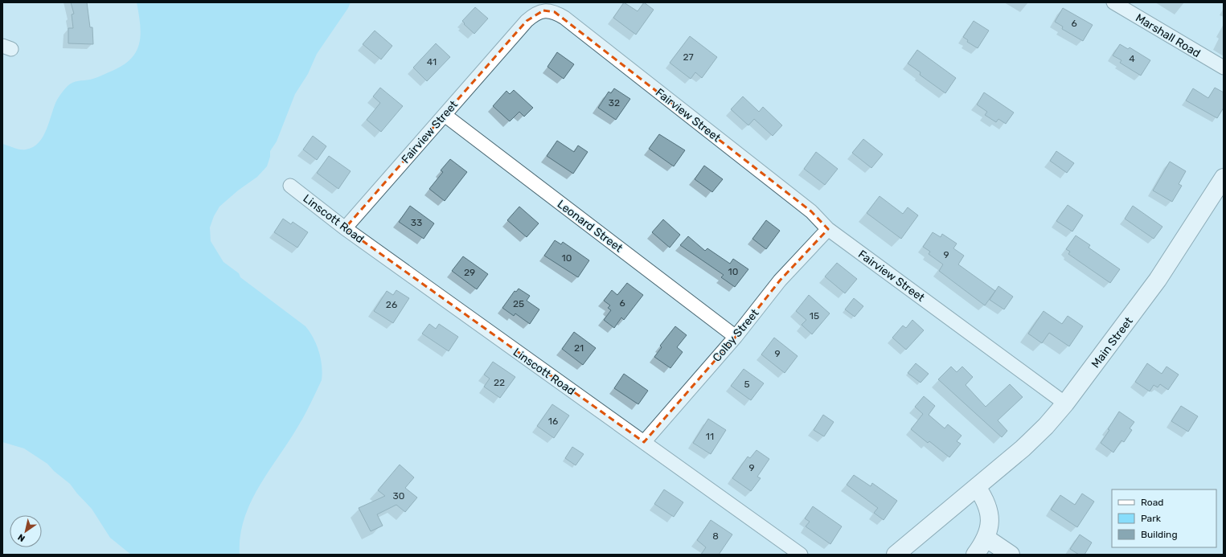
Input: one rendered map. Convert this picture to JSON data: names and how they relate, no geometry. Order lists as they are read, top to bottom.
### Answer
{
  "streets": {
    "main road": ["Main Street"],
    "street": [
      "Marshall Road",
      "Fairview Street",
      "Linscott Road",
      "Leonard Street",
      "Colby Street"
    ]
  },
  "crossings": [
    ["Fairview Street", "Linscott Road"],
    ["Fairview Street", "Leonard Street"],
    ["Fairview Street", "Colby Street"],
    ["Fairview Street", "Main Street"],
    ["Linscott Road", "Colby Street"],
    ["Leonard Street", "Colby Street"]
  ],
  "house_numbers": [
    "6",
    "27",
    "4",
    "41",
    "32",
    "33",
    "9",
    "10",
    "10",
    "29",
    "6",
    "25",
    "26",
    "15",
    "21",
    "9",
    "22",
    "5",
    "16",
    "11",
    "9",
    "30",
    "8"
  ],
  "legend": ["Road", "Park", "Building"],
  "north": "bottom left"
}
